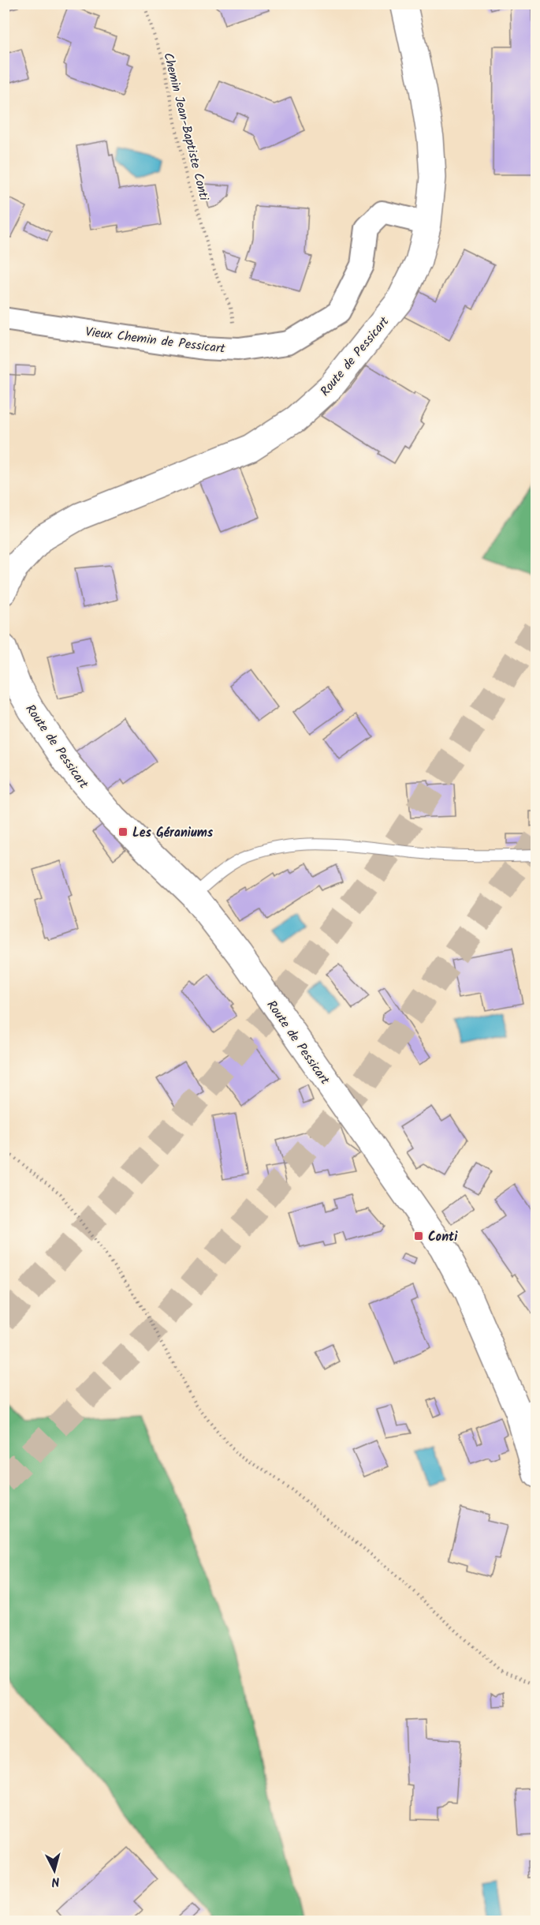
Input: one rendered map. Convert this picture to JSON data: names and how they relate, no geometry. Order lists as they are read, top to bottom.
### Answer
{
  "streets": {
    "street": ["Vieux Chemin de Pessicart", "Route de Pessicart"],
    "path": ["Chemin Jean-Baptiste Conti"]
  },
  "crossings": [
    ["Vieux Chemin de Pessicart", "Route de Pessicart"]
  ],
  "places": {
    "transit": ["Les Géraniums", "Conti"]
  },
  "north": "bottom"
}
